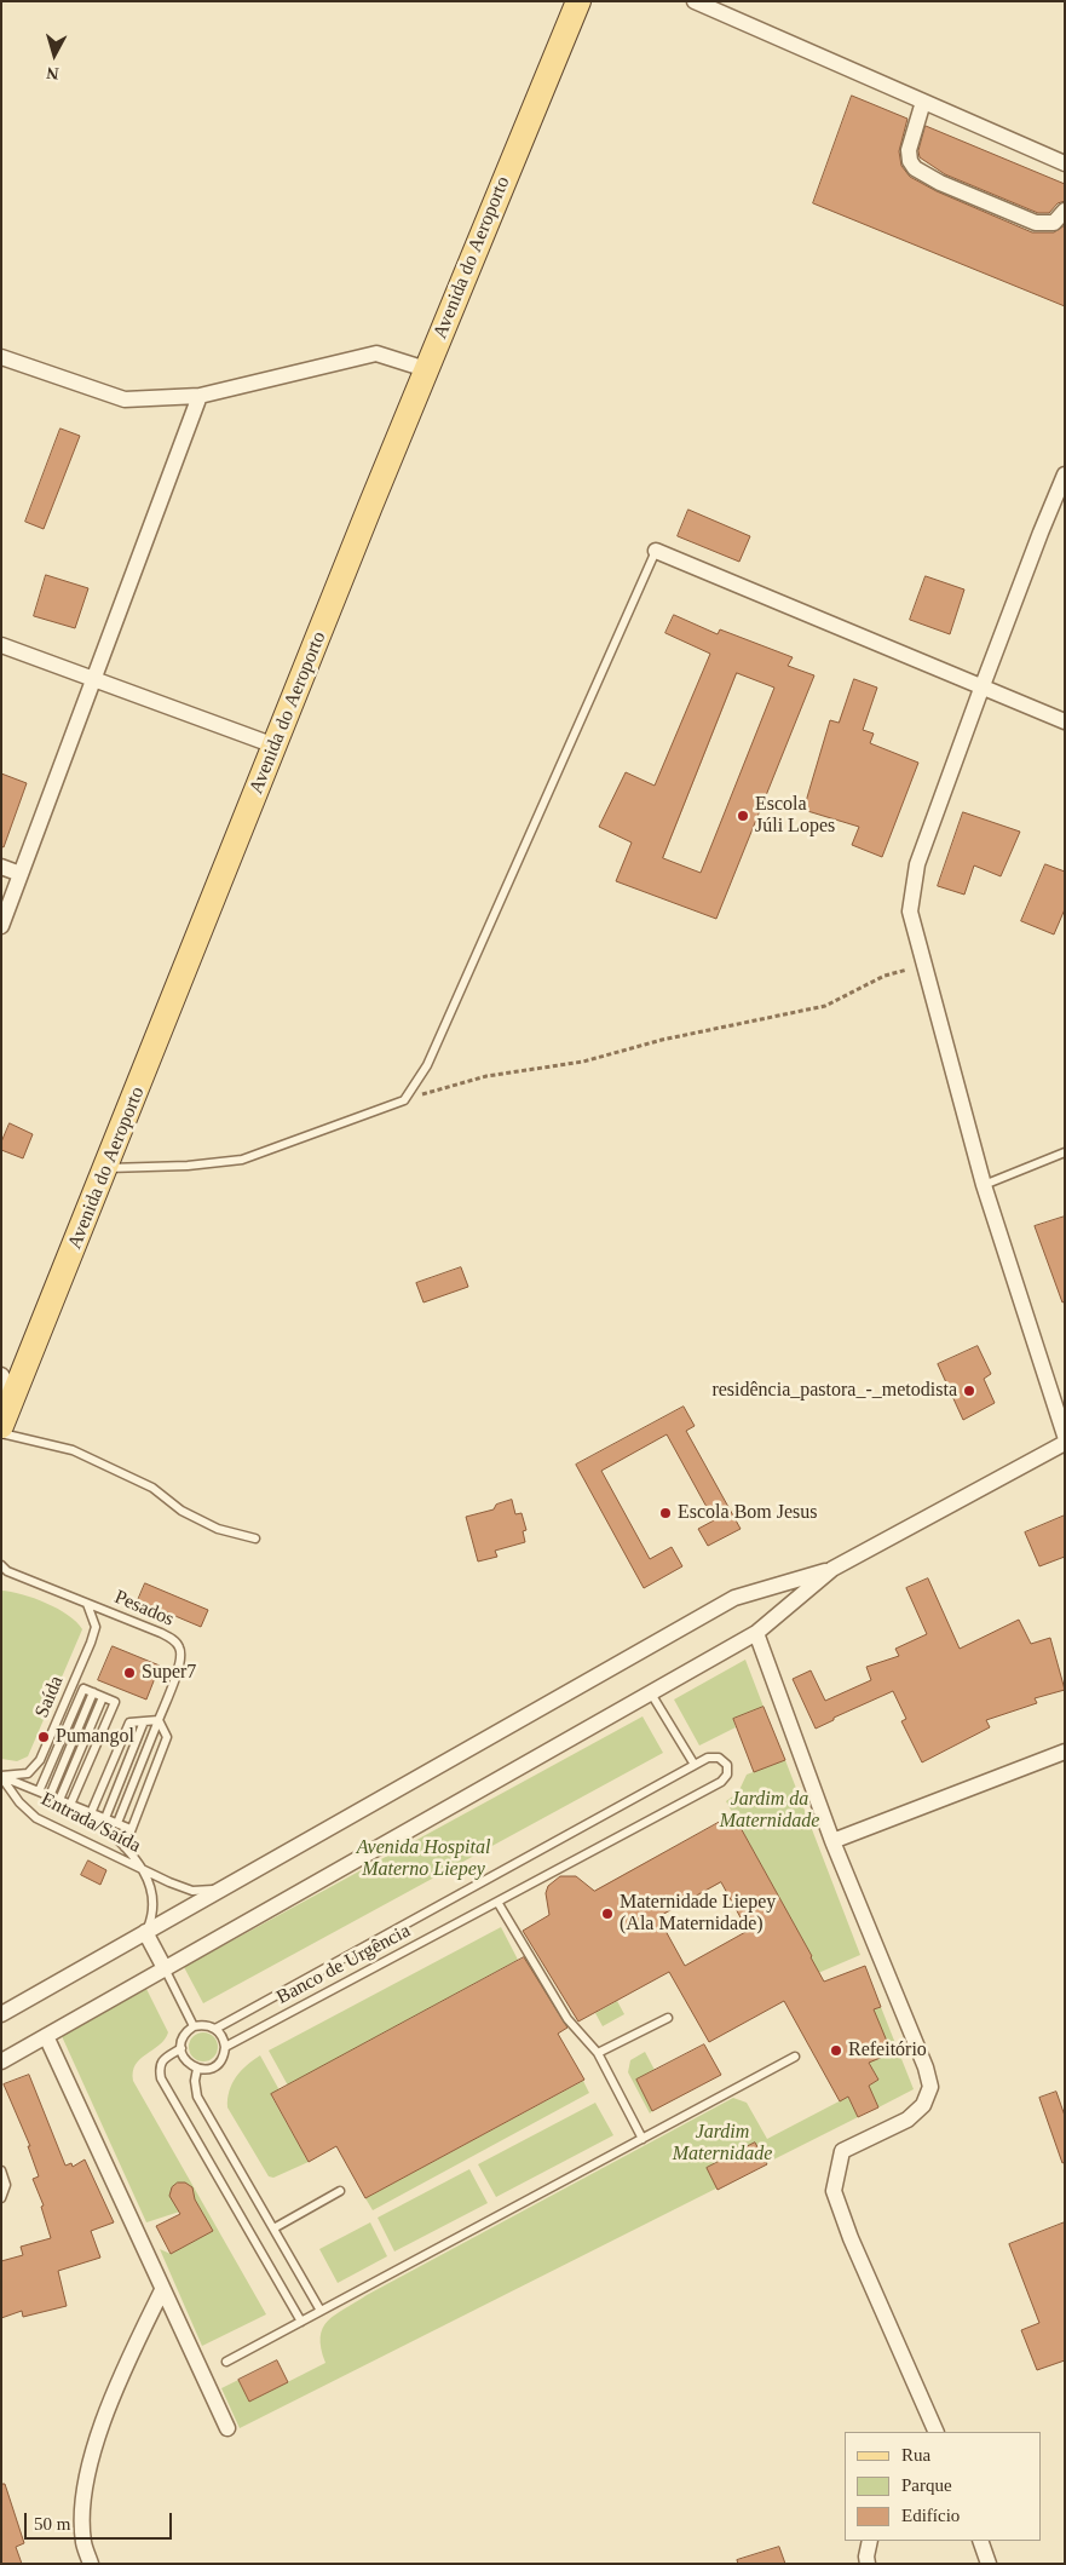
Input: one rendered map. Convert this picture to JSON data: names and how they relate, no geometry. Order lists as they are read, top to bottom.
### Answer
{
  "streets": {
    "main road": ["Avenida do Aeroporto"],
    "lane": [
      "Pesados",
      "Saída",
      "Entrada/Saída",
      "Banco de Urgência"
    ]
  },
  "crossings": [
    ["Pesados", "Saída"],
    ["Saída", "Entrada/Saída"]
  ],
  "parks": ["Jardim da Maternidade", "Avenida Hospital Materno Liepey", "Jardim Maternidade"],
  "places": [
    "Escola Júli Lopes",
    "residência_pastora_-_metodista",
    "Escola Bom Jesus",
    "Super7",
    "Pumangol",
    "Maternidade Liepey (Ala Maternidade)",
    "Refeitório"
  ],
  "legend": ["Rua", "Parque", "Edifício"],
  "scale_bar": "50 m",
  "north": "bottom"
}
